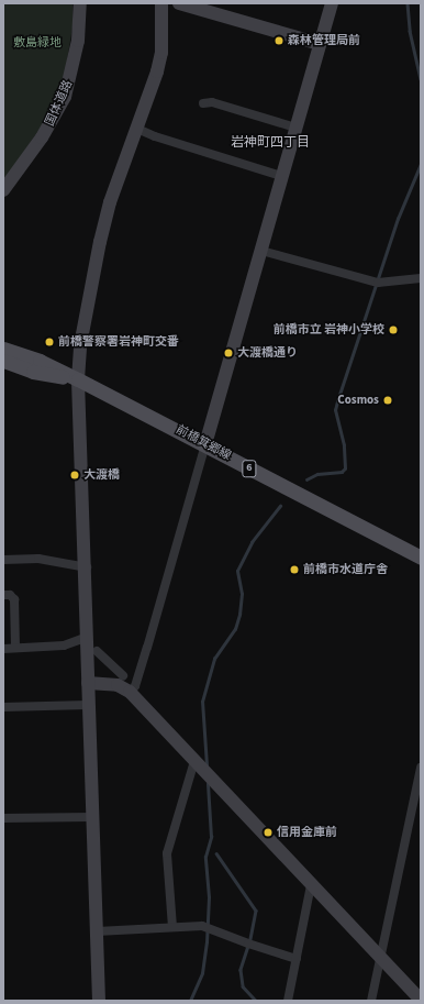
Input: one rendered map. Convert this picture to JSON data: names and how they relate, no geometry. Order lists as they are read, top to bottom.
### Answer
{
  "streets": {
    "main road": ["前橋箕郷線", "6"],
    "street": ["国体道路"]
  },
  "districts": ["岩神町四丁目"],
  "parks": ["敷島緑地"],
  "places": [
    "森林管理局前",
    "前橋市立 岩神小学校",
    "前橋警察署岩神町交番",
    "大渡橋通り",
    "Cosmos",
    "大渡橋",
    "前橋市水道庁舎",
    "信用金庫前"
  ]
}
